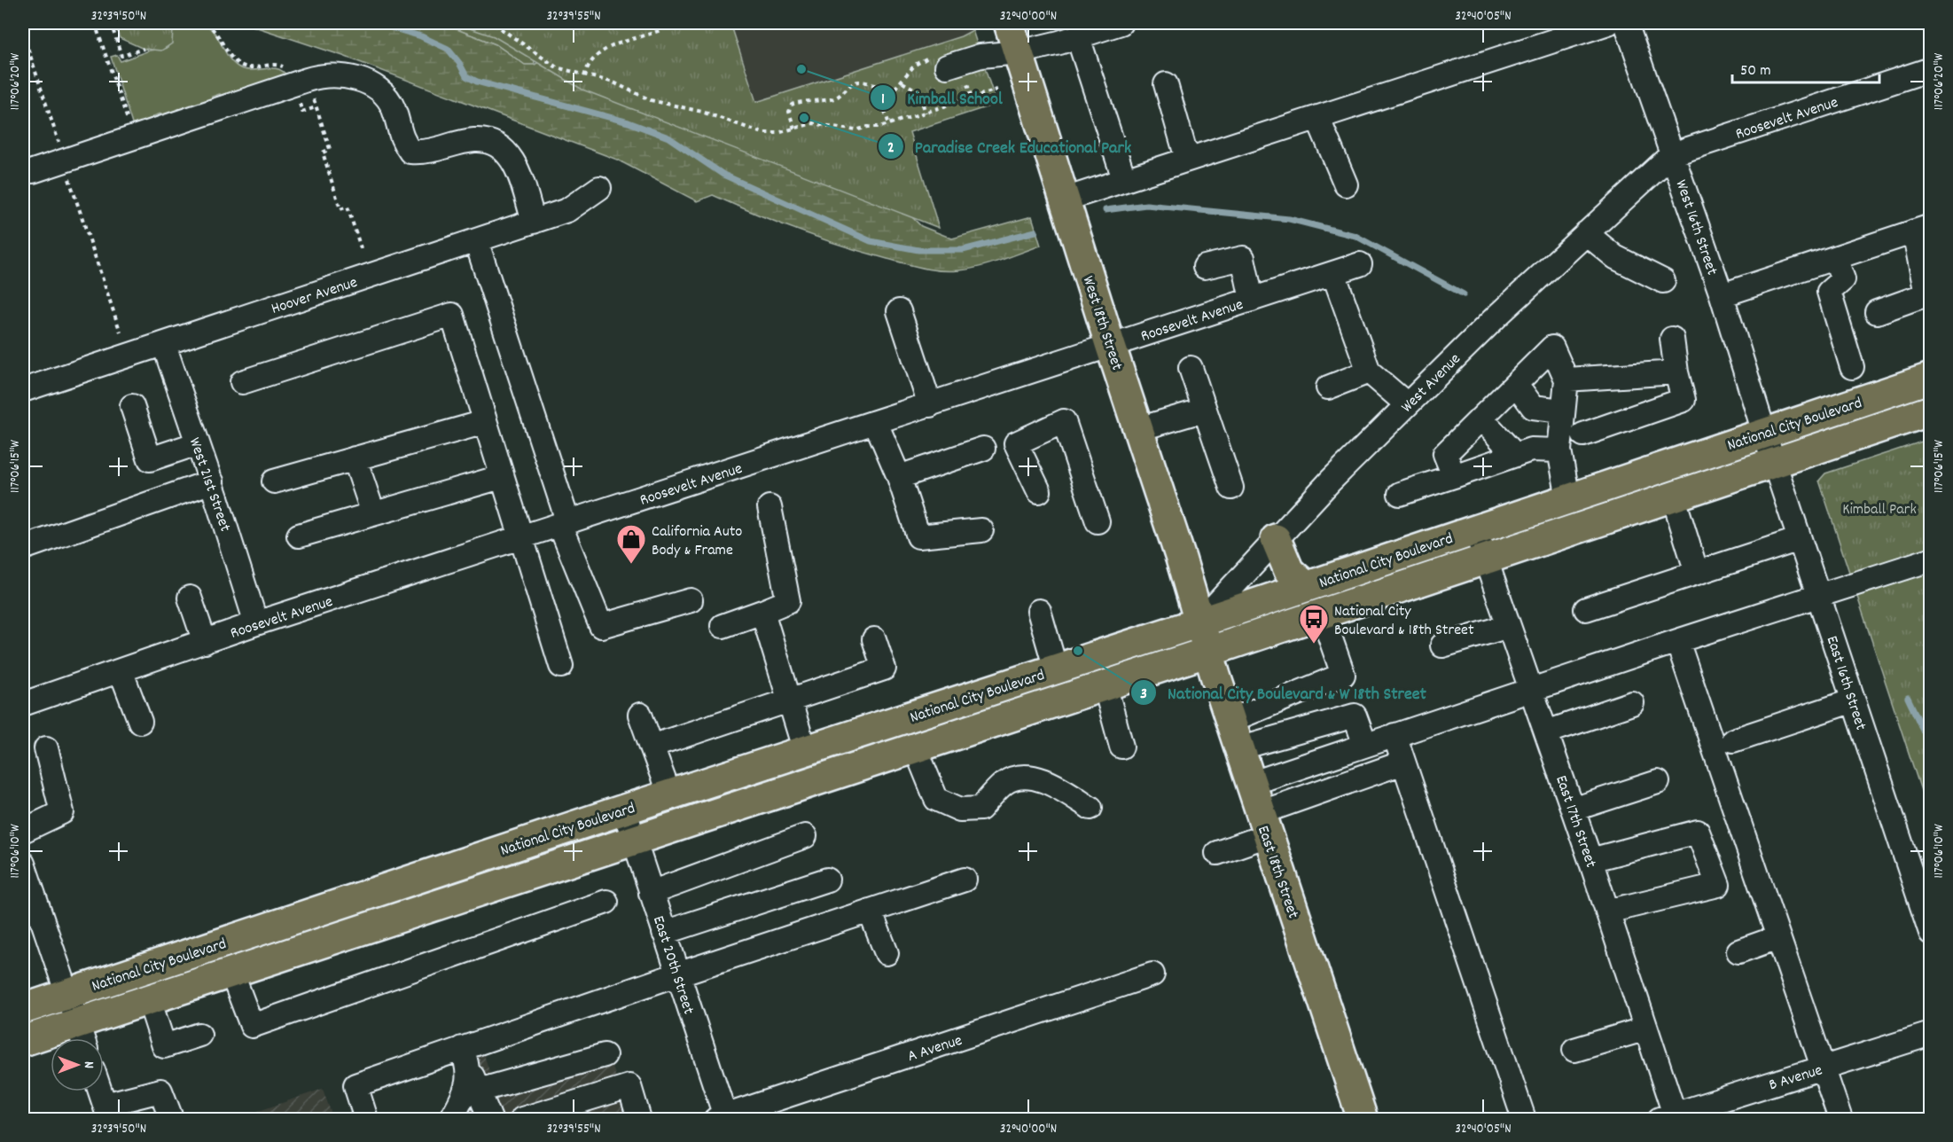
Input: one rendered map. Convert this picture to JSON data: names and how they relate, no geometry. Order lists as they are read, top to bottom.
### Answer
{
  "streets": {
    "main road": ["West 18th Street", "National City Boulevard", "East 18th Street"],
    "street": [
      "Roosevelt Avenue",
      "West 16th Street",
      "Hoover Avenue",
      "West Avenue",
      "West 21st Street",
      "East 16th Street",
      "East 17th Street",
      "East 20th Street",
      "A Avenue",
      "B Avenue"
    ]
  },
  "crossings": [
    ["Roosevelt Avenue", "West 16th Street"],
    ["Roosevelt Avenue", "West 18th Street"],
    ["Roosevelt Avenue", "West Avenue"],
    ["Roosevelt Avenue", "West 21st Street"],
    ["West 16th Street", "West Avenue"],
    ["West 16th Street", "National City Boulevard"],
    ["West 16th Street", "East 16th Street"],
    ["Hoover Avenue", "West 21st Street"],
    ["West 18th Street", "West Avenue"],
    ["West 18th Street", "National City Boulevard"],
    ["West 18th Street", "East 18th Street"],
    ["West Avenue", "National City Boulevard"],
    ["West Avenue", "East 18th Street"],
    ["National City Boulevard", "East 16th Street"],
    ["National City Boulevard", "East 17th Street"],
    ["National City Boulevard", "East 18th Street"],
    ["National City Boulevard", "East 20th Street"],
    ["East 17th Street", "B Avenue"],
    ["East 20th Street", "A Avenue"]
  ],
  "parks": ["Kimball Park"],
  "places": {
    "other": ["Kimball School", "Paradise Creek Educational Park", "National City Boulevard & W 18th Street"],
    "shop": ["California Auto Body & Frame"],
    "bus stop": ["National City Boulevard & 18th Street"]
  },
  "scale_bar": "50 m",
  "north": "right",
  "coordinates": [
    "32°39'50\"N",
    "32°39'55\"N",
    "32°40'00\"N",
    "32°40'05\"N",
    "117°06'20\"W",
    "117°06'15\"W",
    "117°06'10\"W"
  ]
}
